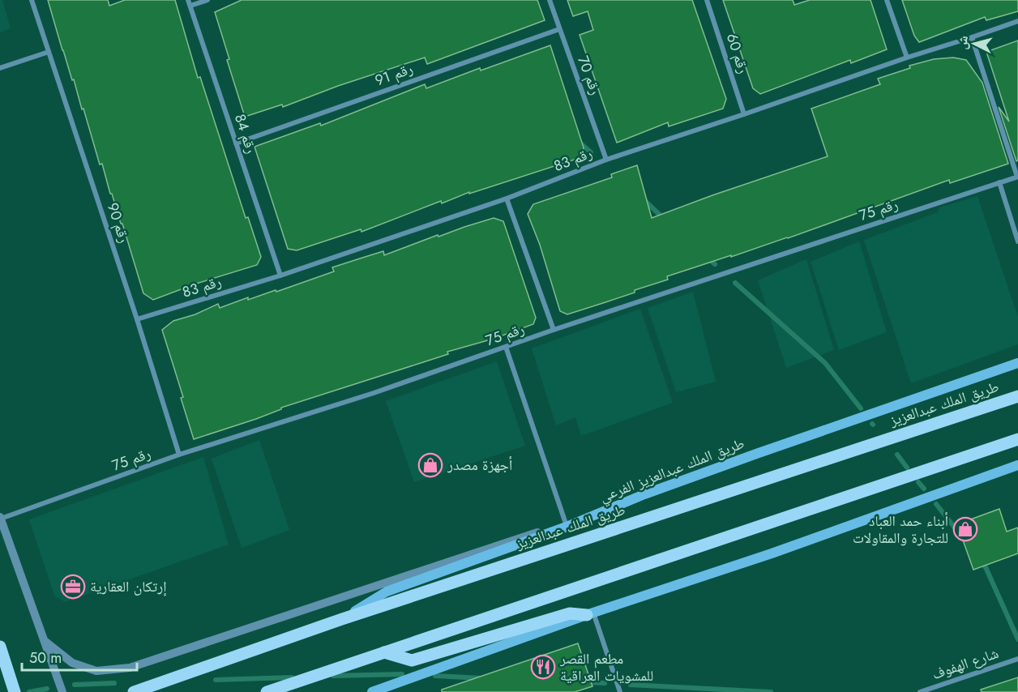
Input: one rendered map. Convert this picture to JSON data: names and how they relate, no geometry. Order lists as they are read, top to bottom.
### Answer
{
  "streets": {
    "main road": ["طريق الملك عبدالعزيز", "طريق الملك عبدالعزيز الفرعي"],
    "street": [
      "رقم 60",
      "رقم 91",
      "رقم 70",
      "رقم 84",
      "رقم 83",
      "رقم 75",
      "رقم 90",
      "شارع الهفوف"
    ]
  },
  "crossings": [
    ["رقم 60", "رقم 83"],
    ["رقم 91", "رقم 70"],
    ["رقم 91", "رقم 84"],
    ["رقم 70", "رقم 83"],
    ["رقم 84", "رقم 83"],
    ["رقم 83", "رقم 90"],
    ["رقم 75", "رقم 90"],
    ["طريق الملك عبدالعزيز", "طريق الملك عبدالعزيز الفرعي"]
  ],
  "places": {
    "shop": ["أجهزة مصدر", "أبناء حمد العباد للتجارة والمقاولات"],
    "office": ["إرتكان العقارية"],
    "restaurant": ["مطعم القصر للمشويات العراقية"]
  },
  "scale_bar": "50 m",
  "north": "left"
}
